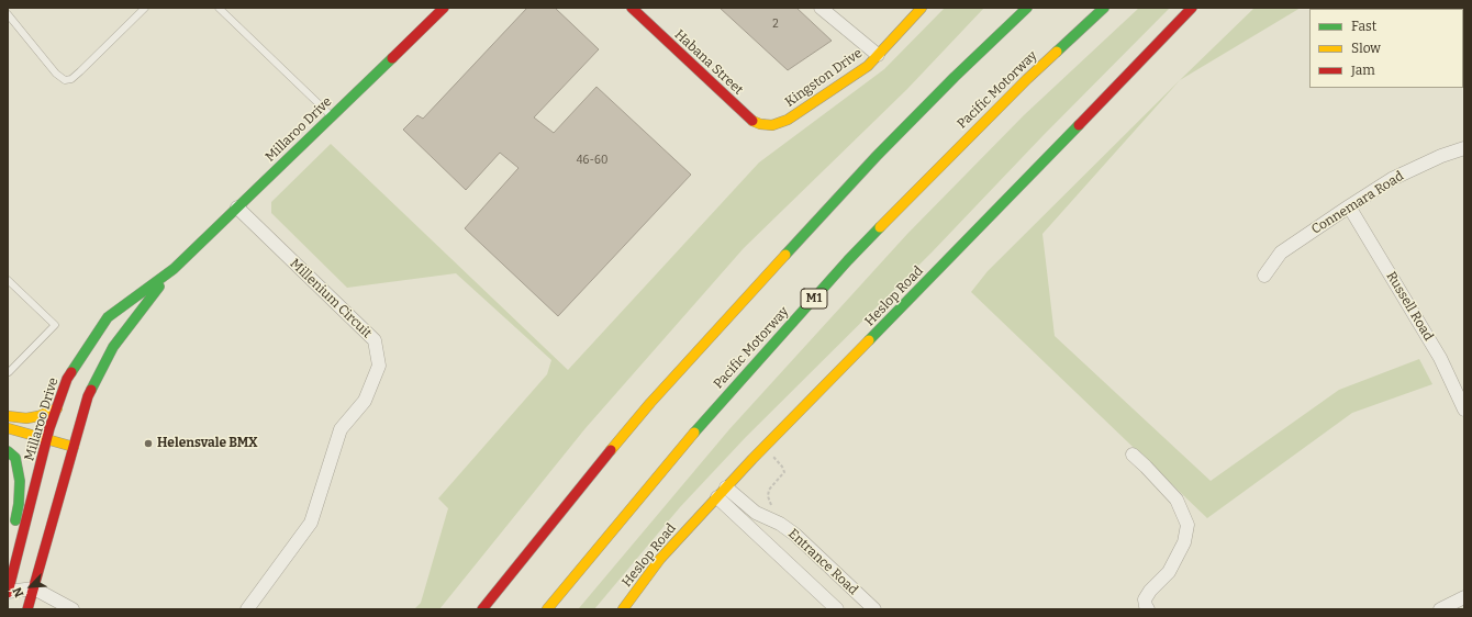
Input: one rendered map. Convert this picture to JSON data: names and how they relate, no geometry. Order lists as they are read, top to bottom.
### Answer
{
  "streets": {
    "main road": [
      "Habana Street",
      "Kingston Drive",
      "Pacific Motorway",
      "Millaroo Drive",
      "Heslop Road",
      "M1"
    ],
    "street": [
      "Connemara Road",
      "Millenium Circuit",
      "Russell Road",
      "Entrance Road"
    ]
  },
  "crossings": [
    ["Habana Street", "Kingston Drive"],
    ["Millaroo Drive", "Millenium Circuit"],
    ["Connemara Road", "Russell Road"],
    ["Heslop Road", "Entrance Road"]
  ],
  "places": ["Helensvale BMX"],
  "house_numbers": ["2", "46-60"],
  "legend": ["Fast", "Slow", "Jam"],
  "north": "bottom left"
}
